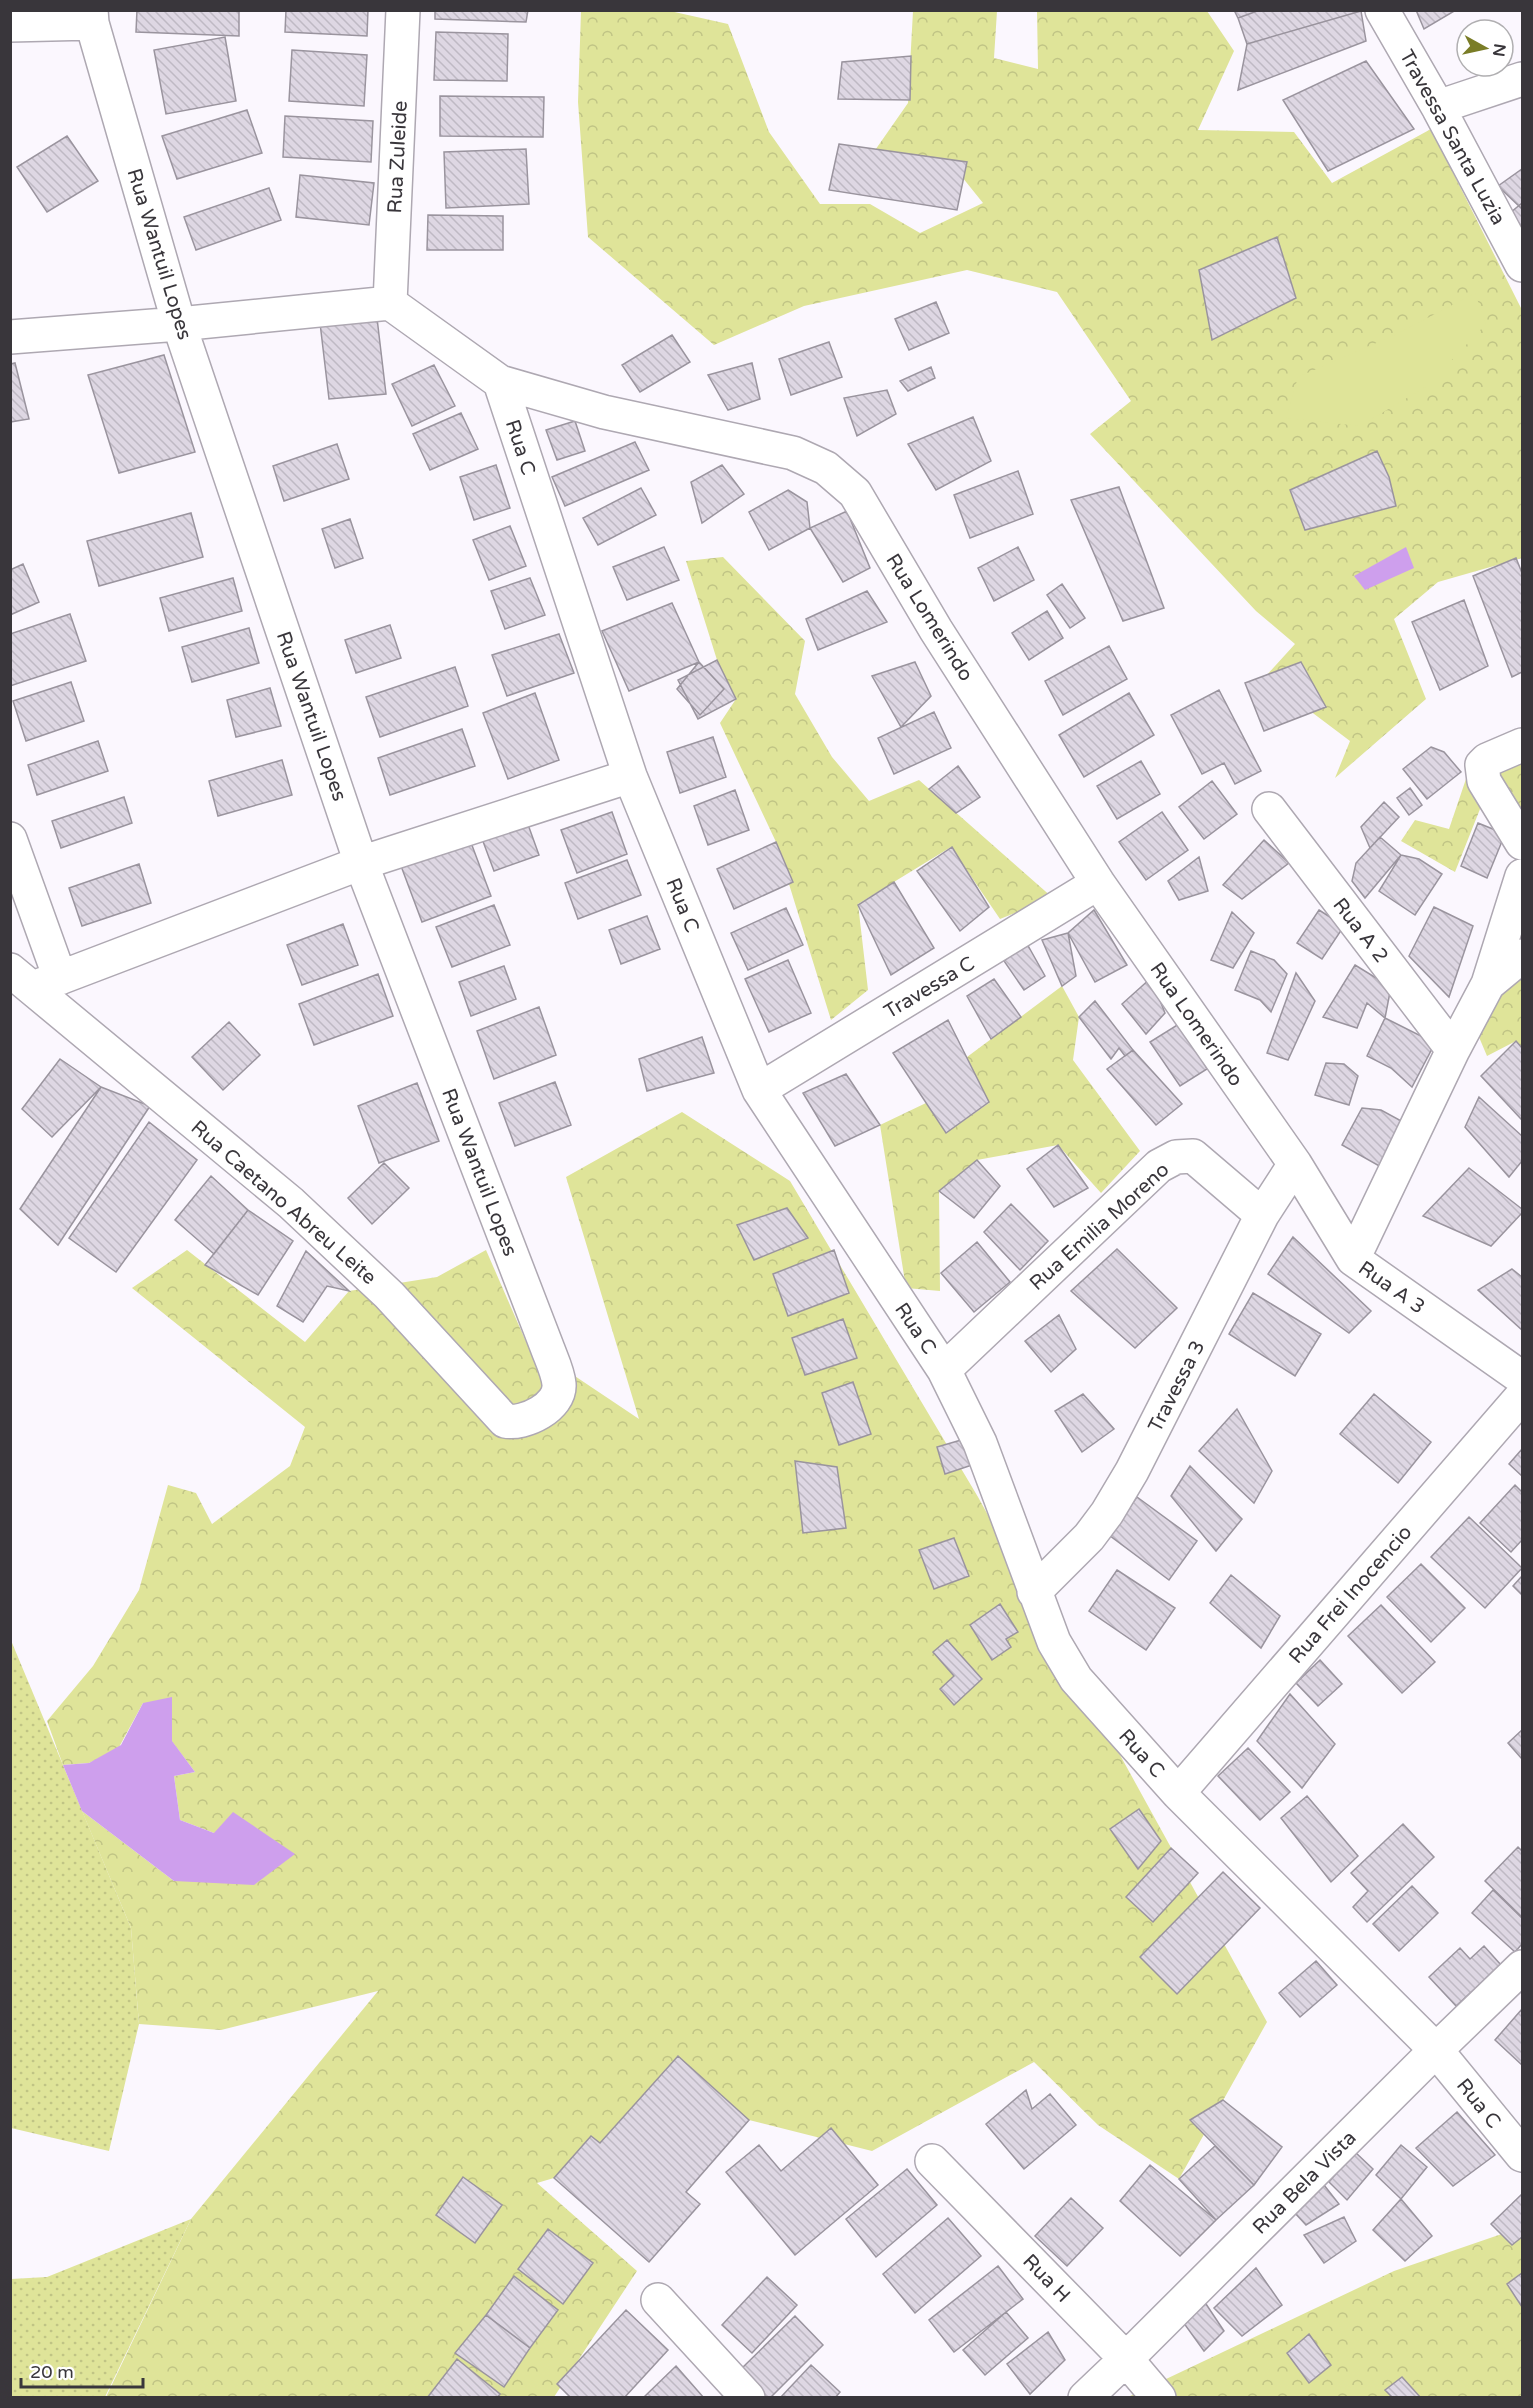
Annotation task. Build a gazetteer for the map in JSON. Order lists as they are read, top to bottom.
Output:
{
  "streets": {
    "street": [
      "Travessa Santa Luzia",
      "Rua Zuleide",
      "Rua Wantuil Lopes",
      "Rua C",
      "Rua Lomerindo",
      "Rua A 2",
      "Travessa C",
      "Rua Caetano Abreu Leite",
      "Rua Emilia Moreno",
      "Rua A 3",
      "Travessa 3",
      "Rua Frei Inocencio",
      "Rua Bela Vista",
      "Rua H"
    ]
  },
  "crossings": [
    ["Rua Zuleide", "Rua Lomerindo"],
    ["Rua Wantuil Lopes", "Rua Caetano Abreu Leite"],
    ["Rua C", "Rua Lomerindo"],
    ["Rua C", "Travessa C"],
    ["Rua C", "Rua Emilia Moreno"],
    ["Rua C", "Travessa 3"],
    ["Rua C", "Rua Frei Inocencio"],
    ["Rua C", "Rua Bela Vista"],
    ["Rua Lomerindo", "Travessa C"],
    ["Rua Lomerindo", "Rua A 3"],
    ["Rua Lomerindo", "Travessa 3"],
    ["Rua Emilia Moreno", "Travessa 3"],
    ["Rua A 3", "Travessa 3"],
    ["Rua Bela Vista", "Rua H"]
  ],
  "scale_bar": "20 m",
  "north": "right"
}
